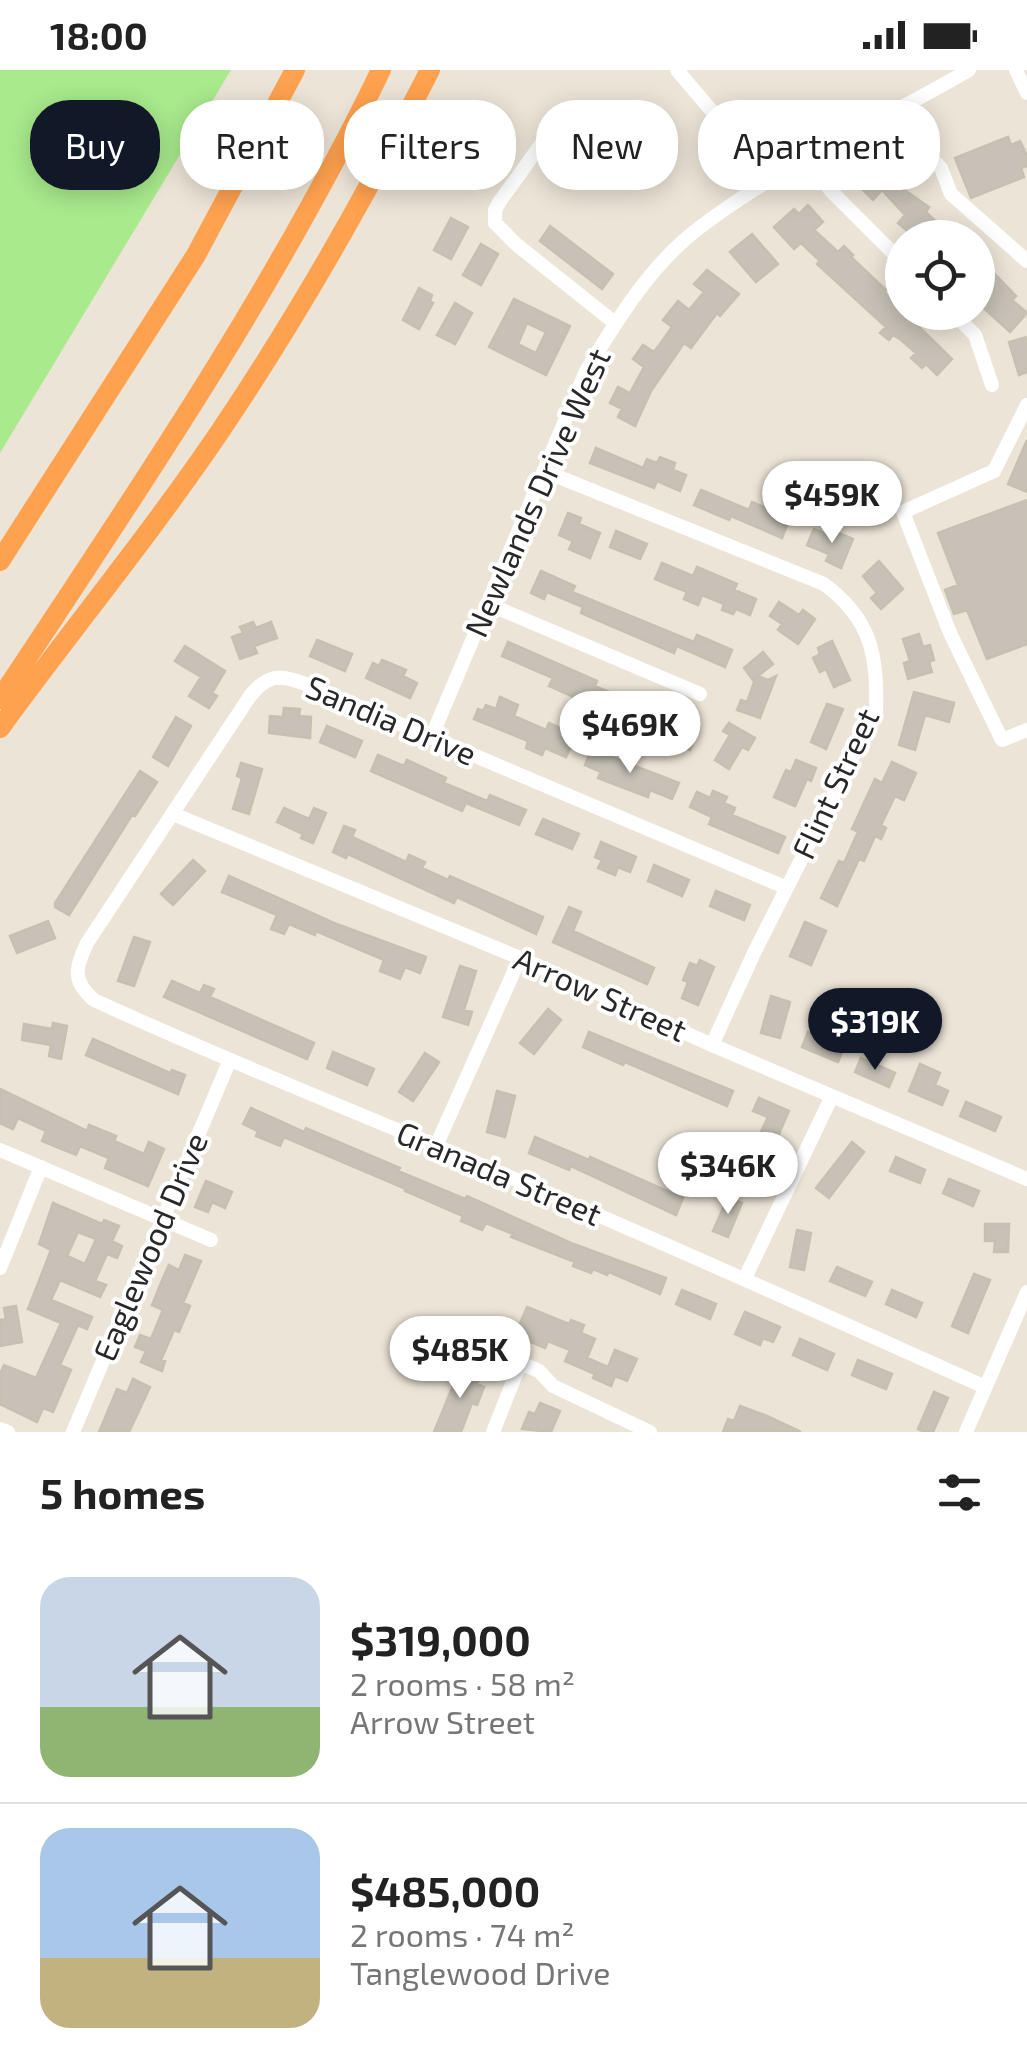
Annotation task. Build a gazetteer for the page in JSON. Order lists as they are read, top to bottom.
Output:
{
  "streets": {
    "street": [
      "Newlands Drive West",
      "Sandia Drive",
      "Flint Street",
      "Arrow Street",
      "Granada Street",
      "Eaglewood Drive"
    ]
  },
  "crossings": [
    ["Newlands Drive West", "Sandia Drive"],
    ["Newlands Drive West", "Flint Street"],
    ["Sandia Drive", "Flint Street"],
    ["Sandia Drive", "Arrow Street"],
    ["Sandia Drive", "Granada Street"],
    ["Flint Street", "Arrow Street"],
    ["Granada Street", "Eaglewood Drive"]
  ],
  "page": {
    "status": "18:00",
    "chip": [
      "Buy",
      "Rent",
      "Filters",
      "New",
      "Apartment"
    ],
    "price": [
      "$459K",
      "$469K",
      "$319K",
      "$346K",
      "$485K"
    ],
    "heading": "5 homes",
    "list": [
      {
        "name": "$319,000",
        "note": "2 rooms · 58 m² · Arrow Street"
      },
      {
        "name": "$485,000",
        "note": "2 rooms · 74 m² · Tanglewood Drive"
      }
    ]
  }
}
